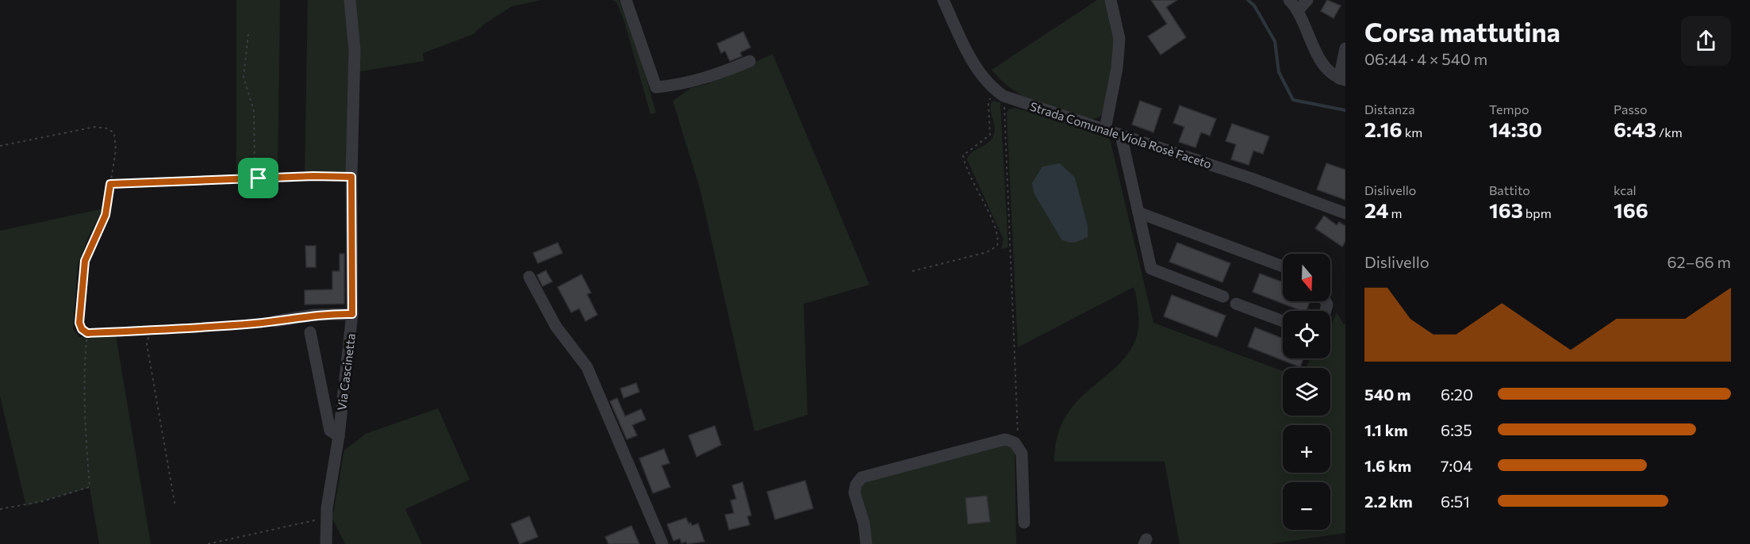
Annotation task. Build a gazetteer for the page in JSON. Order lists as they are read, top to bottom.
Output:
{
  "streets": {
    "street": ["Strada Comunale Viola Rosè Faceto", "Via Cascinetta"]
  },
  "north": "bottom",
  "page": {
    "heading": ["Corsa mattutina", "06:44 · 4 × 540 m"],
    "stats": [
      ["Distanza", "2.16 km"],
      ["Tempo", "14:30"],
      ["Passo", "6:43 /km"],
      ["Dislivello", "24 m"],
      ["Battito", "163 bpm"],
      ["kcal", "166"]
    ],
    "chart": ["Dislivello", "62–66 m"],
    "map_buttons": ["+", "−"],
    "list": [
      {
        "name": "540 m",
        "note": "6:20"
      },
      {
        "name": "1.1 km",
        "note": "6:35"
      },
      {
        "name": "1.6 km",
        "note": "7:04"
      },
      {
        "name": "2.2 km",
        "note": "6:51"
      }
    ]
  }
}
